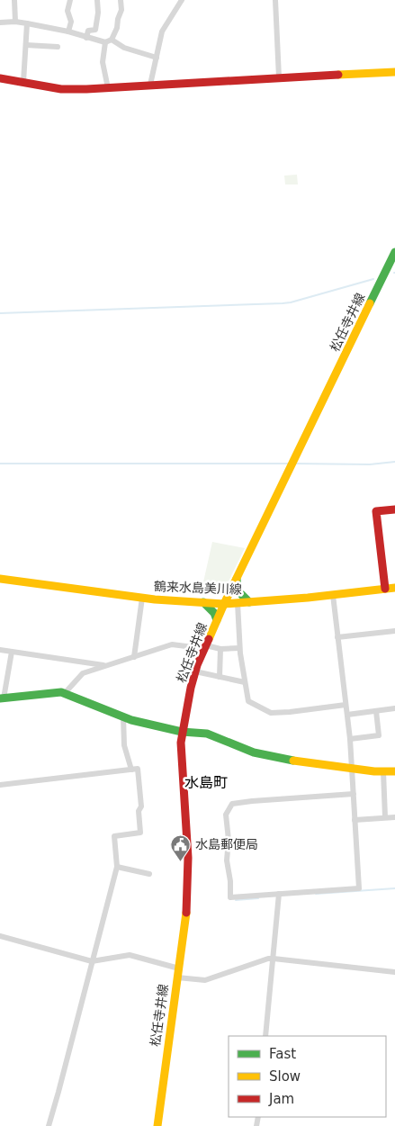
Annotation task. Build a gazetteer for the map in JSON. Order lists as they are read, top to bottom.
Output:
{
  "streets": {
    "main road": ["松任寺井線", "鶴来水島美川線"]
  },
  "crossings": [
    ["松任寺井線", "鶴来水島美川線"]
  ],
  "districts": ["水島町"],
  "places": {
    "public building": ["水島郵便局"]
  },
  "legend": ["Fast", "Slow", "Jam"]
}
